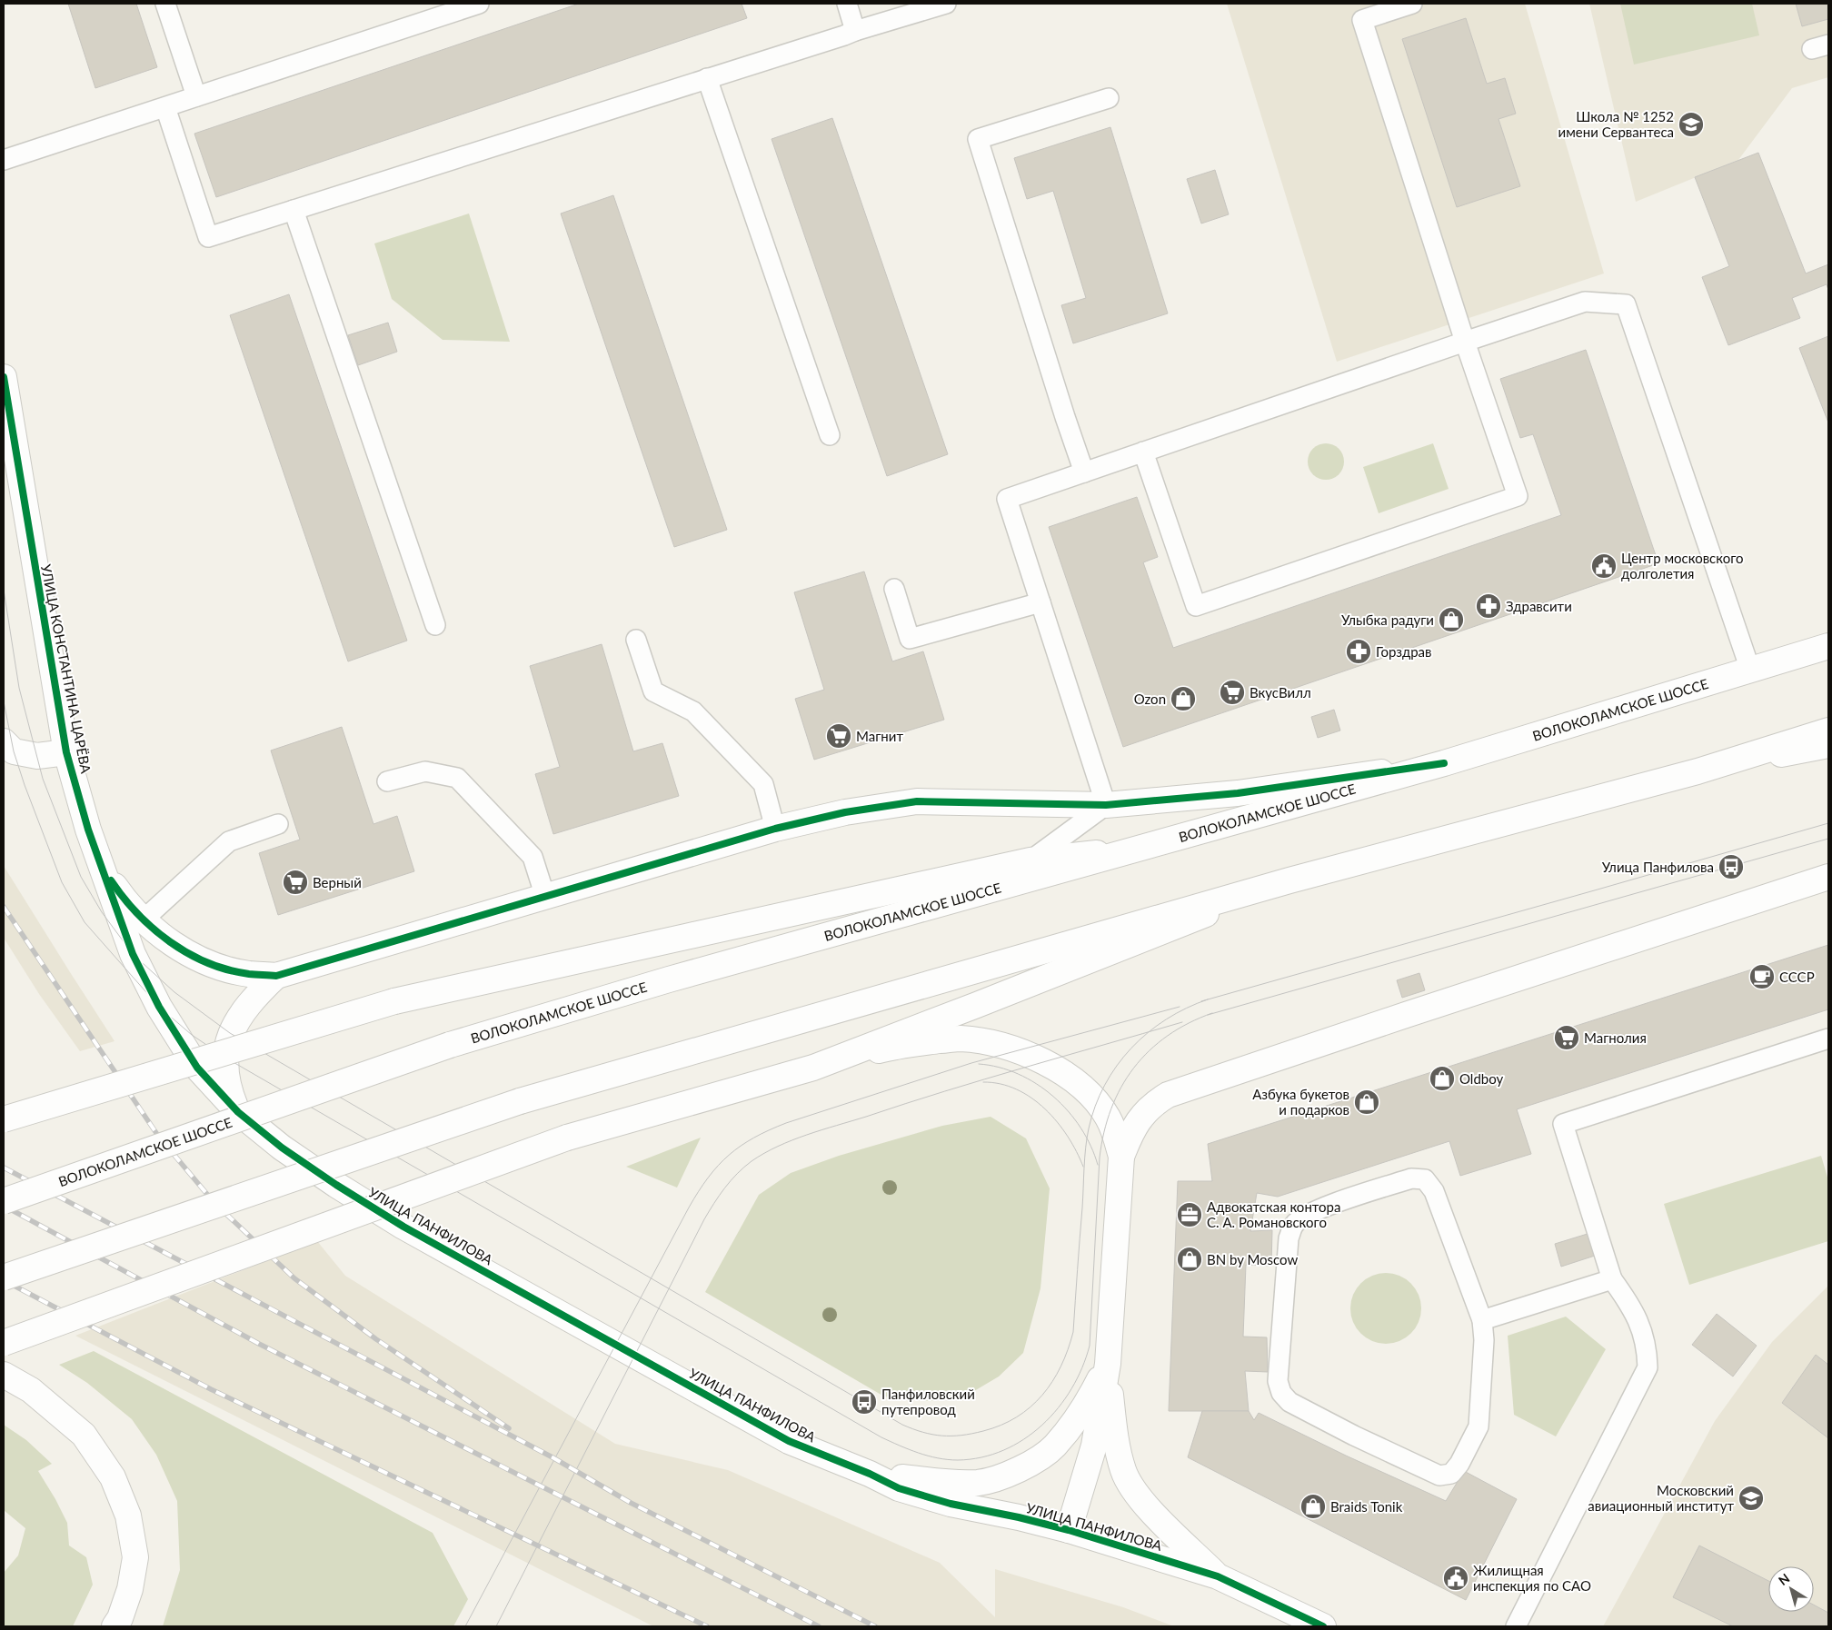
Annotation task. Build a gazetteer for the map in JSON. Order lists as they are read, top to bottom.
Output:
{
  "streets": {
    "main road": ["УЛИЦА КОНСТАНТИНА ЦАРЁВА", "ВОЛОКОЛАМСКОЕ ШОССЕ", "УЛИЦА ПАНФИЛОВА"]
  },
  "crossings": [
    ["УЛИЦА КОНСТАНТИНА ЦАРЁВА", "УЛИЦА ПАНФИЛОВА"]
  ],
  "places": {
    "school or university": ["Школа № 1252 имени Сервантеса", "Московский авиационный институт"],
    "public building": ["Центр московского долголетия", "Жилищная инспекция по САО"],
    "pharmacy": ["Здравсити", "Горздрав"],
    "shop": [
      "Улыбка радуги",
      "Ozon",
      "Oldboy",
      "Азбука букетов и подарков",
      "BN by Moscow",
      "Braids Tonik"
    ],
    "supermarket": [
      "ВкусВилл",
      "Магнит",
      "Верный",
      "Магнолия"
    ],
    "bus stop": ["Улица Панфилова", "Панфиловский путепровод"],
    "cafe": ["СССР"],
    "office": ["Адвокатская контора С. А. Романовского"]
  },
  "north": "top left"
}
